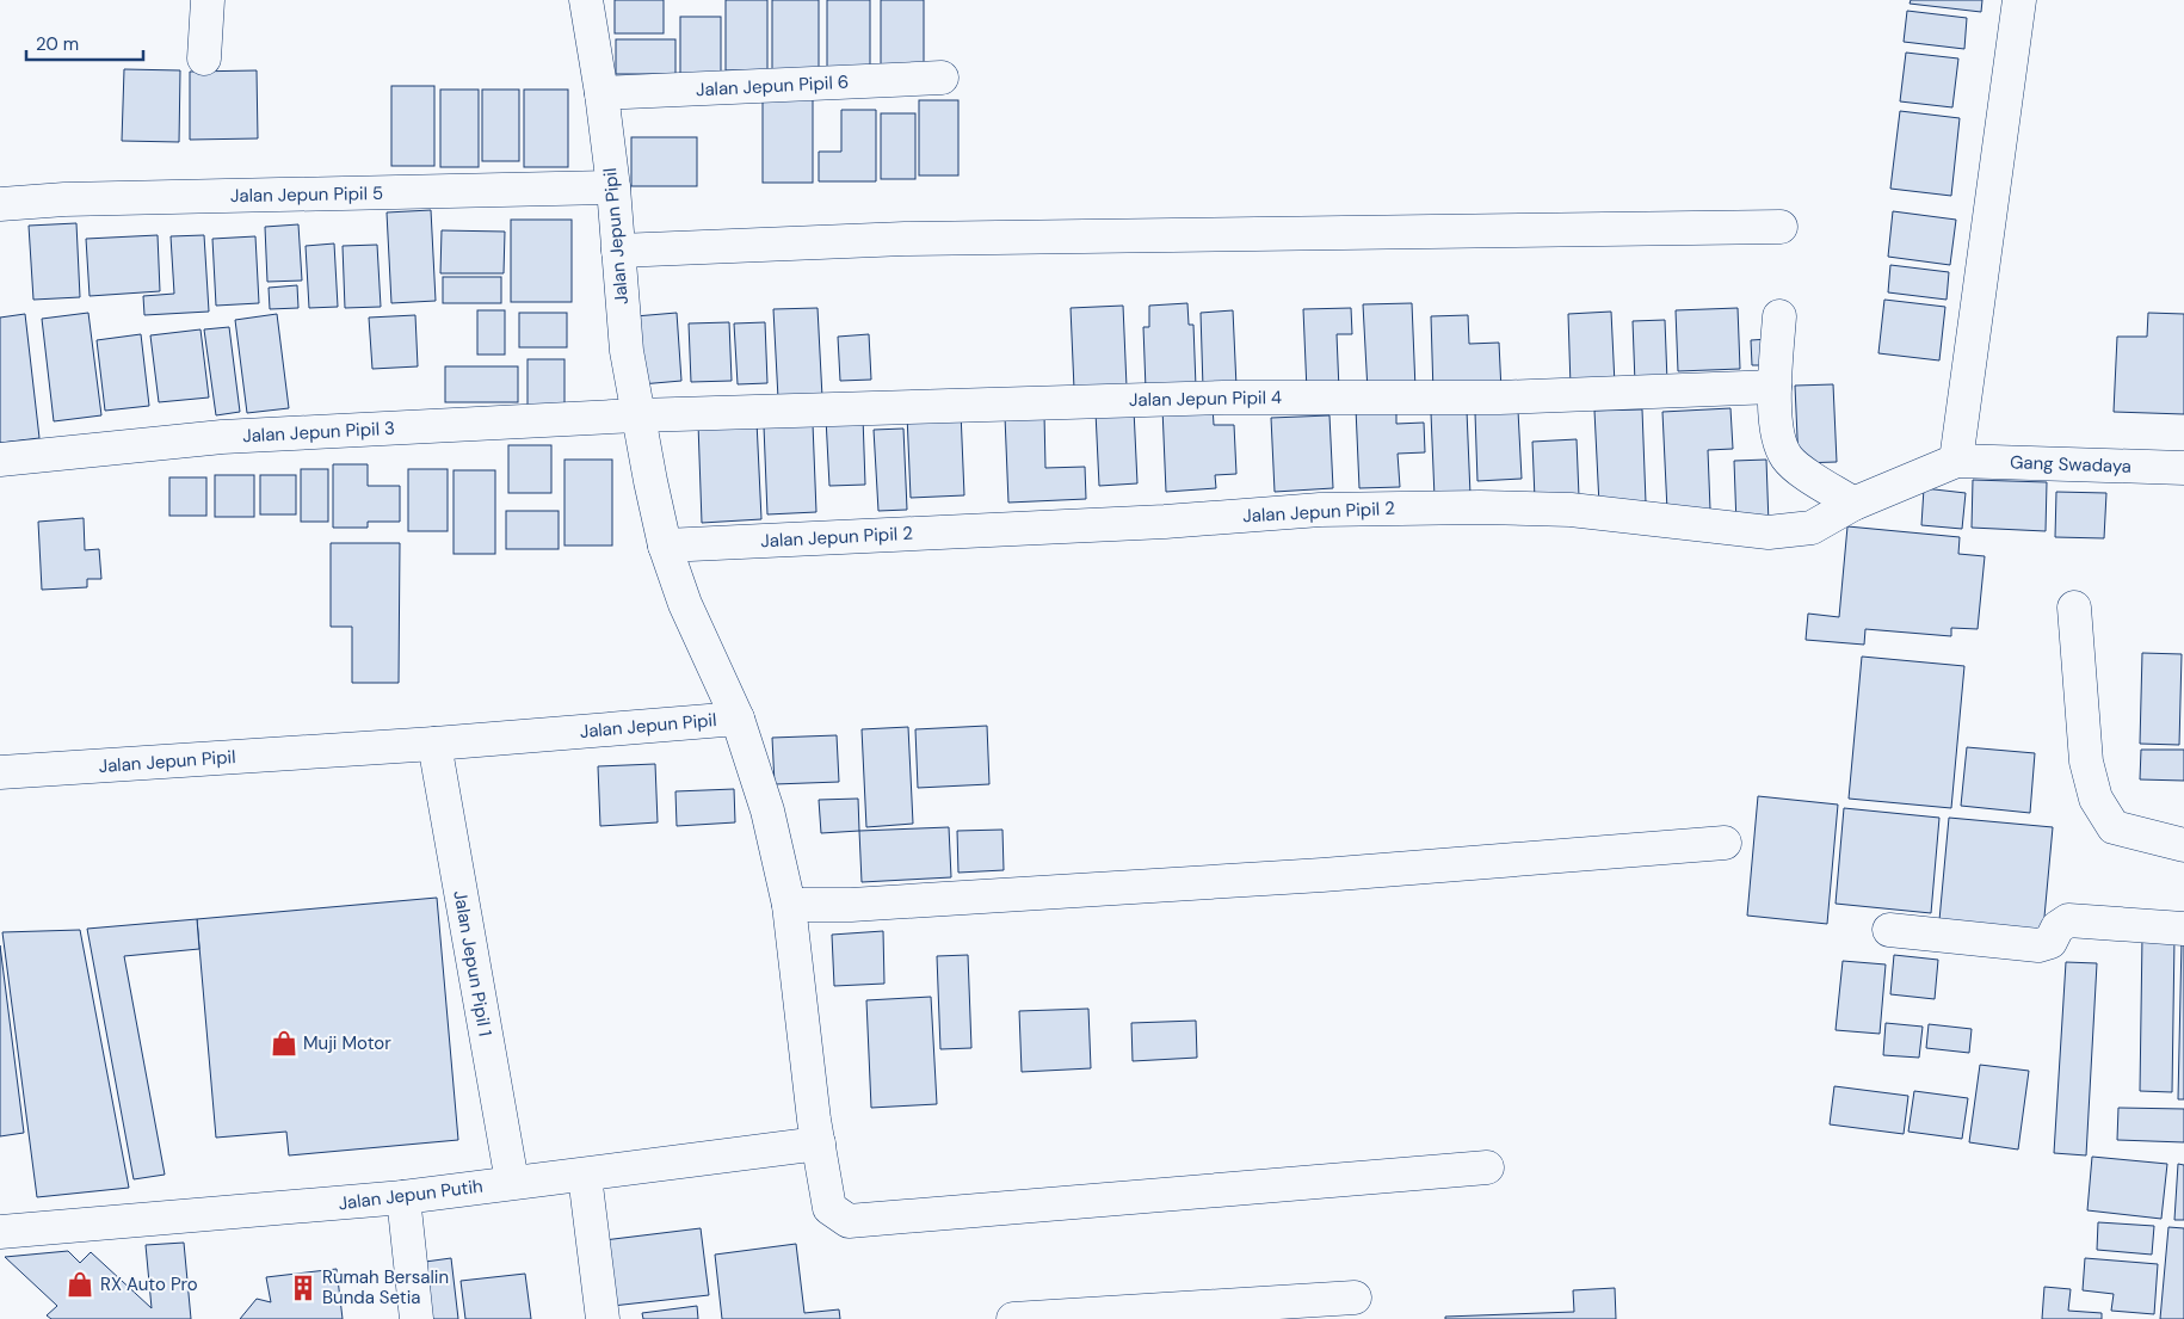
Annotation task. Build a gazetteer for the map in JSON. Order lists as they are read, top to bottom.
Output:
{
  "streets": {
    "street": [
      "Jalan Jepun Pipil 6",
      "Jalan Jepun Pipil 5",
      "Jalan Jepun Pipil",
      "Jalan Jepun Pipil 4",
      "Jalan Jepun Pipil 3",
      "Gang Swadaya",
      "Jalan Jepun Pipil 2",
      "Jalan Jepun Pipil 1",
      "Jalan Jepun Putih"
    ]
  },
  "crossings": [
    ["Jalan Jepun Pipil 6", "Jalan Jepun Pipil"],
    ["Jalan Jepun Pipil 5", "Jalan Jepun Pipil"],
    ["Jalan Jepun Pipil", "Jalan Jepun Pipil 4"],
    ["Jalan Jepun Pipil", "Jalan Jepun Pipil 3"],
    ["Jalan Jepun Pipil", "Jalan Jepun Pipil 2"],
    ["Jalan Jepun Pipil", "Jalan Jepun Pipil 1"],
    ["Jalan Jepun Pipil 4", "Jalan Jepun Pipil 3"],
    ["Gang Swadaya", "Jalan Jepun Pipil 2"],
    ["Jalan Jepun Pipil 1", "Jalan Jepun Putih"]
  ],
  "places": {
    "shop": ["Muji Motor", "RX Auto Pro"],
    "building": ["Rumah Bersalin Bunda Setia"]
  },
  "scale_bar": "20 m"
}
